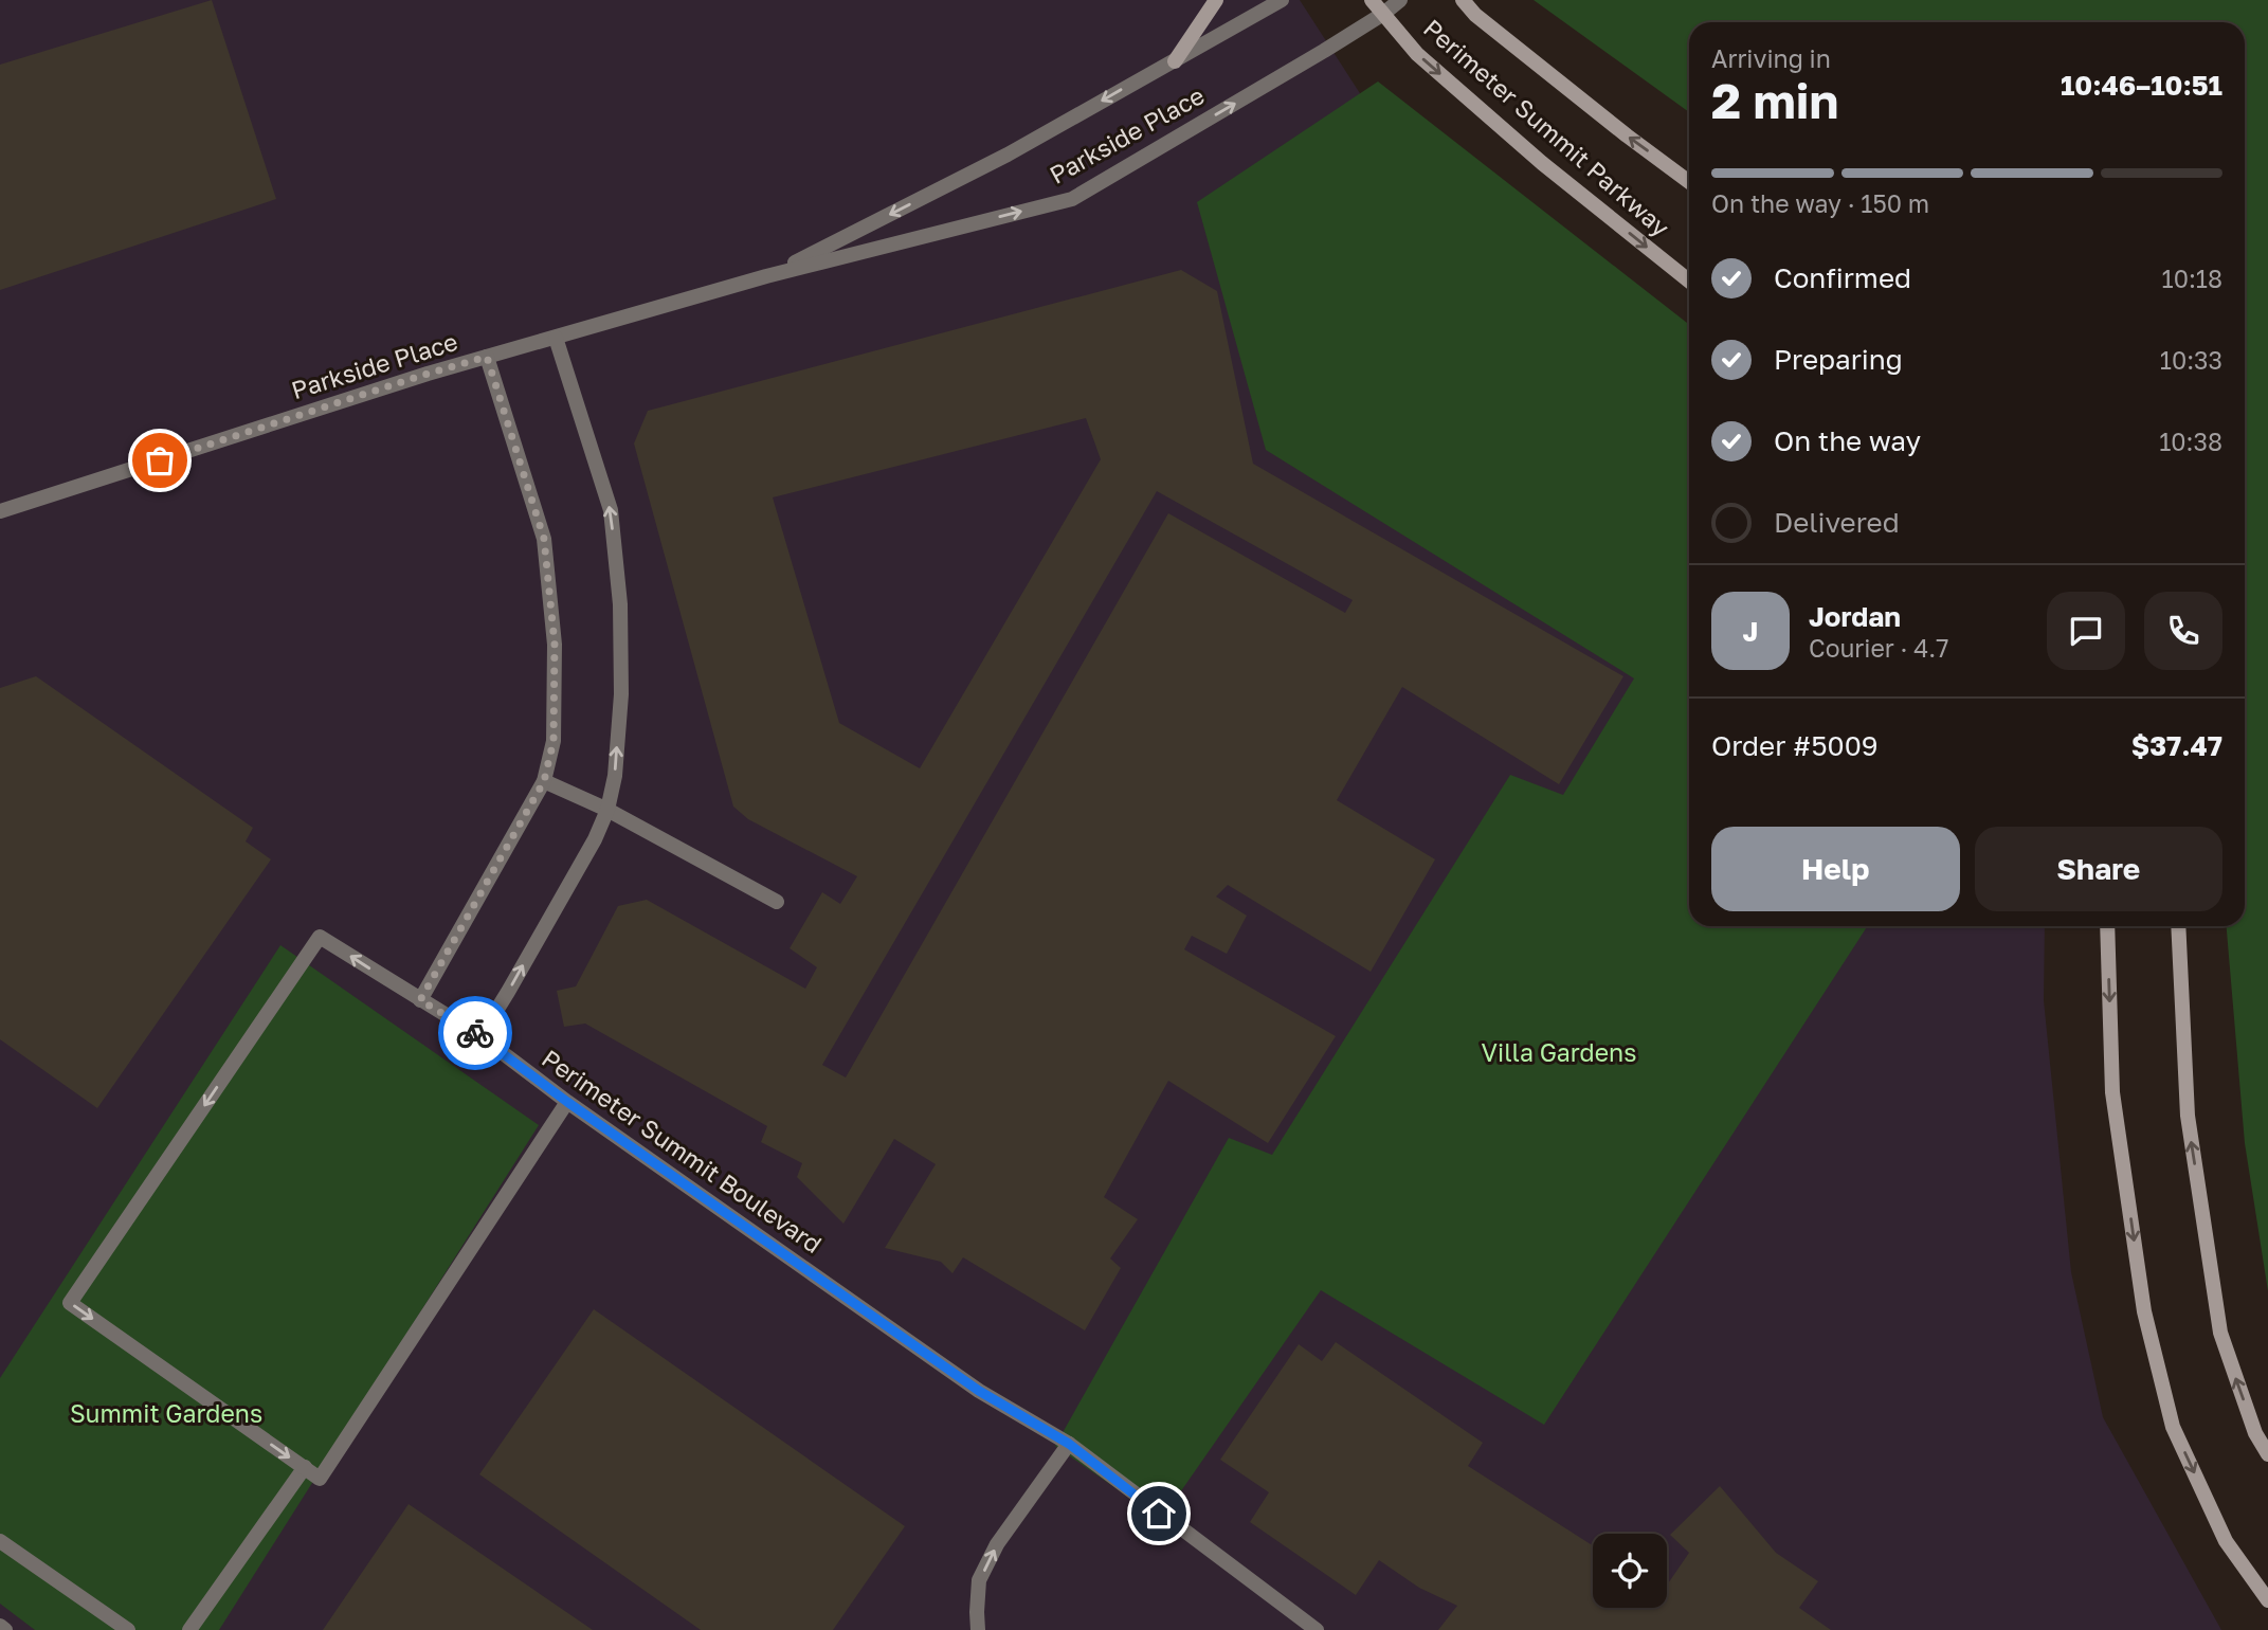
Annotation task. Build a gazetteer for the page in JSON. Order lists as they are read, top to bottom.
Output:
{
  "streets": {
    "main road": ["Perimeter Summit Parkway"],
    "street": ["Parkside Place", "Perimeter Summit Boulevard"]
  },
  "crossings": [
    ["Perimeter Summit Parkway", "Parkside Place"]
  ],
  "parks": ["Villa Gardens", "Summit Gardens"],
  "page": {
    "heading": ["2 min", "Arriving in", "10:46–10:51"],
    "panel": [
      "Jordan",
      "Courier · 4.7",
      "Order #5009",
      "$37.47"
    ],
    "bar": "On the way · 150 m",
    "list": [
      ["Confirmed", "10:18"],
      ["Preparing", "10:33"],
      ["On the way", "10:38"],
      "Delivered"
    ],
    "round": "J",
    "buttons": ["Help", "Share"]
  }
}
